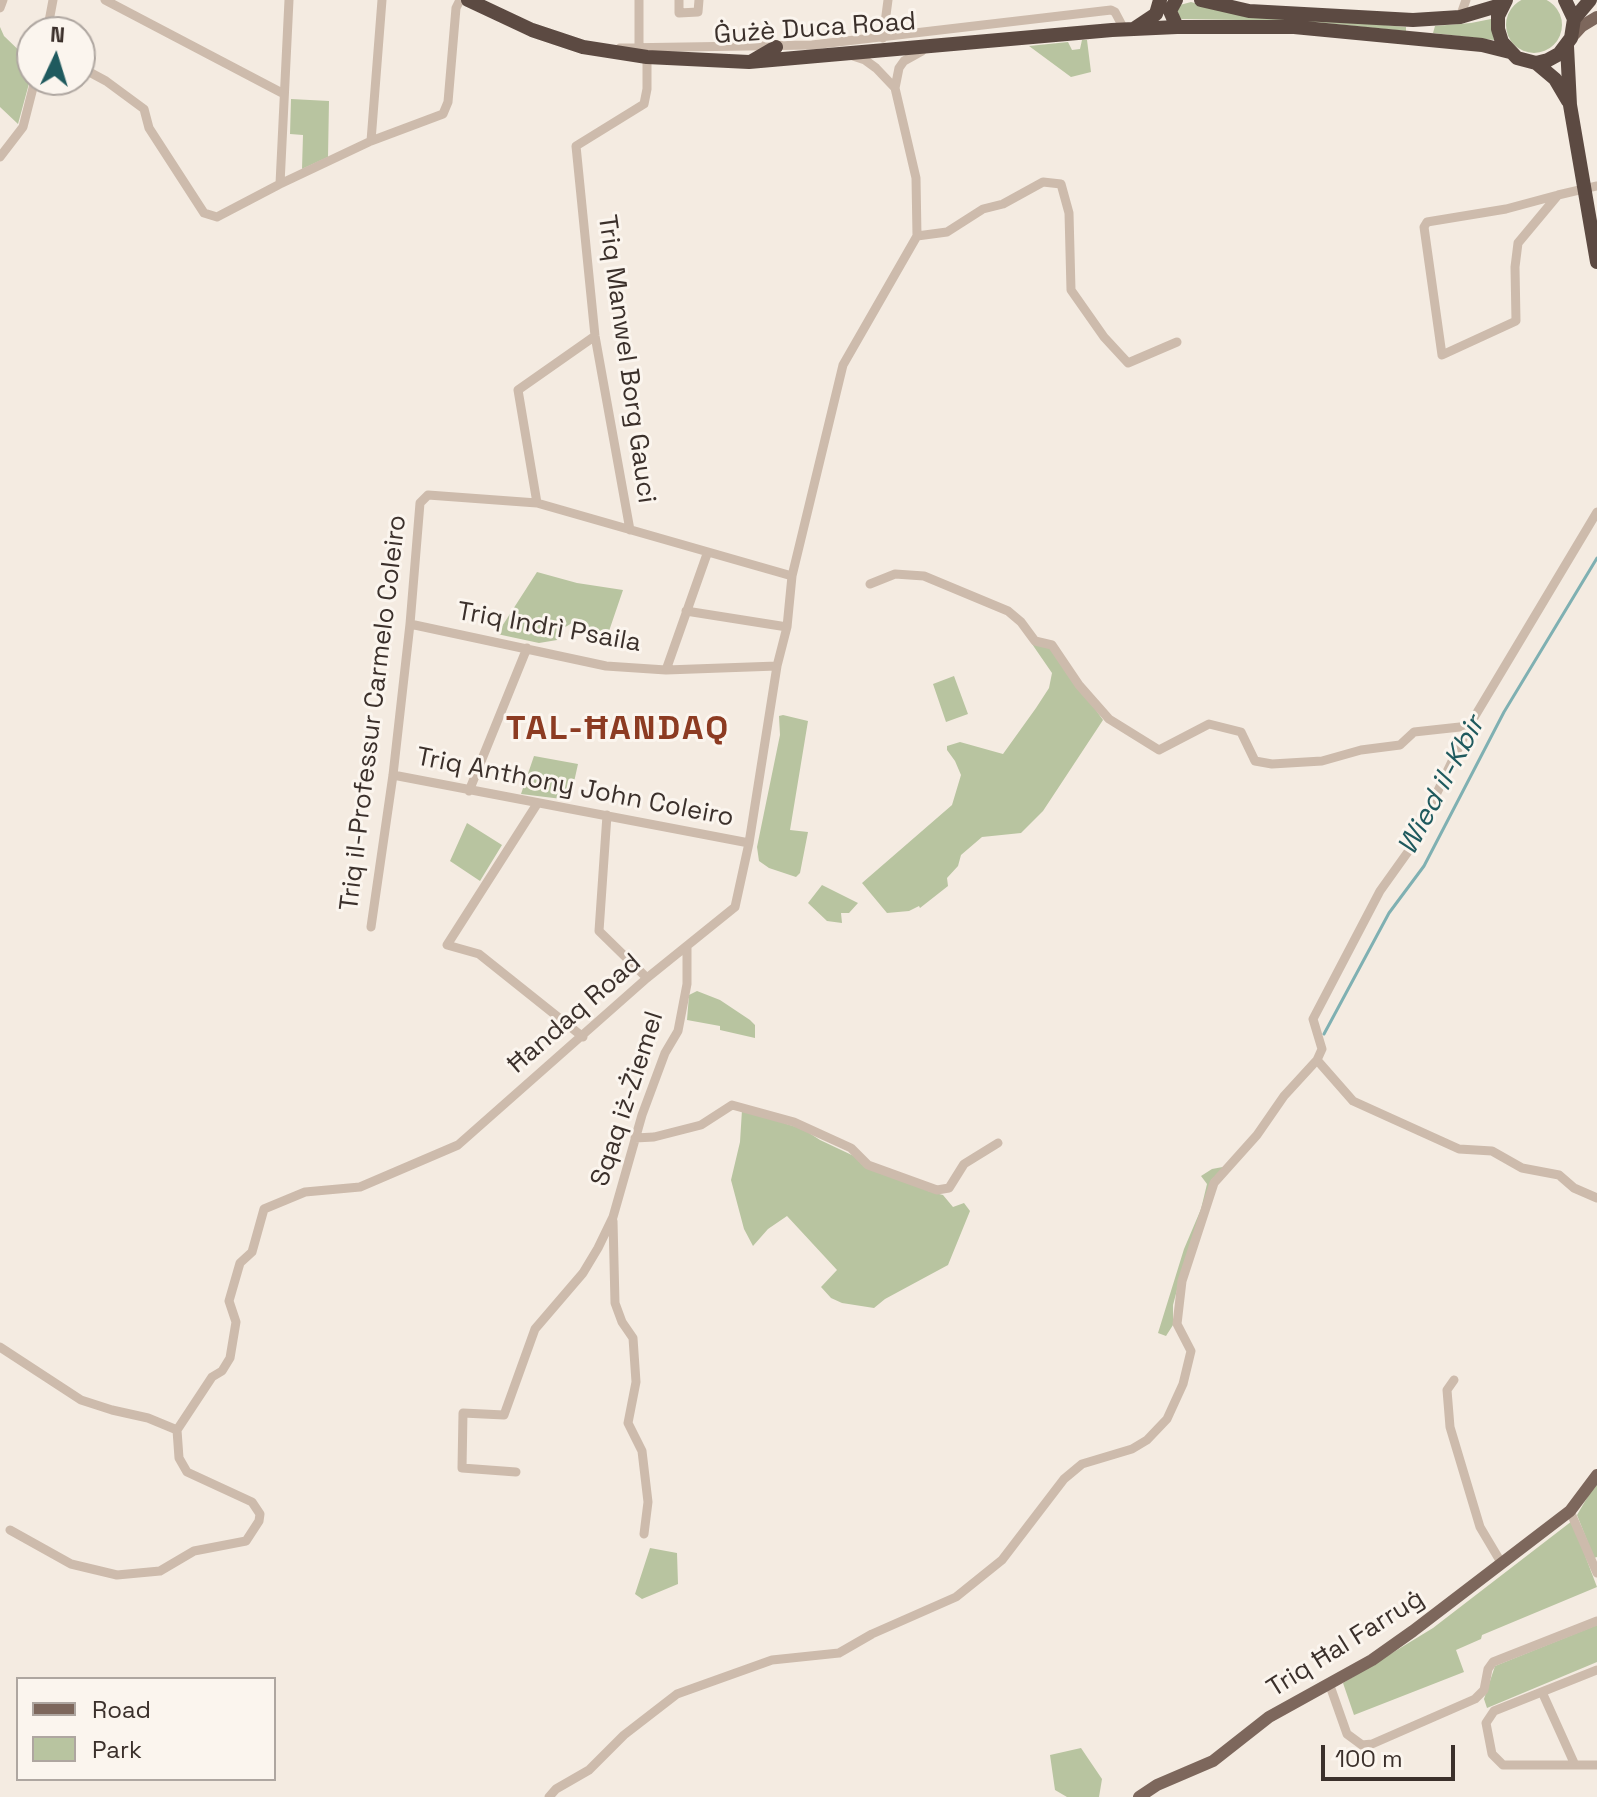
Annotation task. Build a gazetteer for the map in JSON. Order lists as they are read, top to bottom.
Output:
{
  "streets": {
    "highway": ["Ġużè Duca Road"],
    "main road": ["Triq Ħal Farruġ"],
    "street": [
      "Triq Manwel Borg Gauci",
      "Triq Indrì Psaila",
      "Triq il-Professur Carmelo Coleiro",
      "Triq Anthony John Coleiro",
      "Ħandaq Road",
      "Sqaq iż-Żiemel"
    ]
  },
  "crossings": [
    ["Ġużè Duca Road", "Triq Manwel Borg Gauci"],
    ["Triq Indrì Psaila", "Triq il-Professur Carmelo Coleiro"],
    ["Triq Indrì Psaila", "Ħandaq Road"],
    ["Triq il-Professur Carmelo Coleiro", "Triq Anthony John Coleiro"],
    ["Triq Anthony John Coleiro", "Ħandaq Road"],
    ["Ħandaq Road", "Sqaq iż-Żiemel"]
  ],
  "districts": ["TAL-ĦANDAQ"],
  "water": ["Wied il-Kbir"],
  "legend": ["Road", "Park"],
  "scale_bar": "100 m",
  "north": "top"
}
